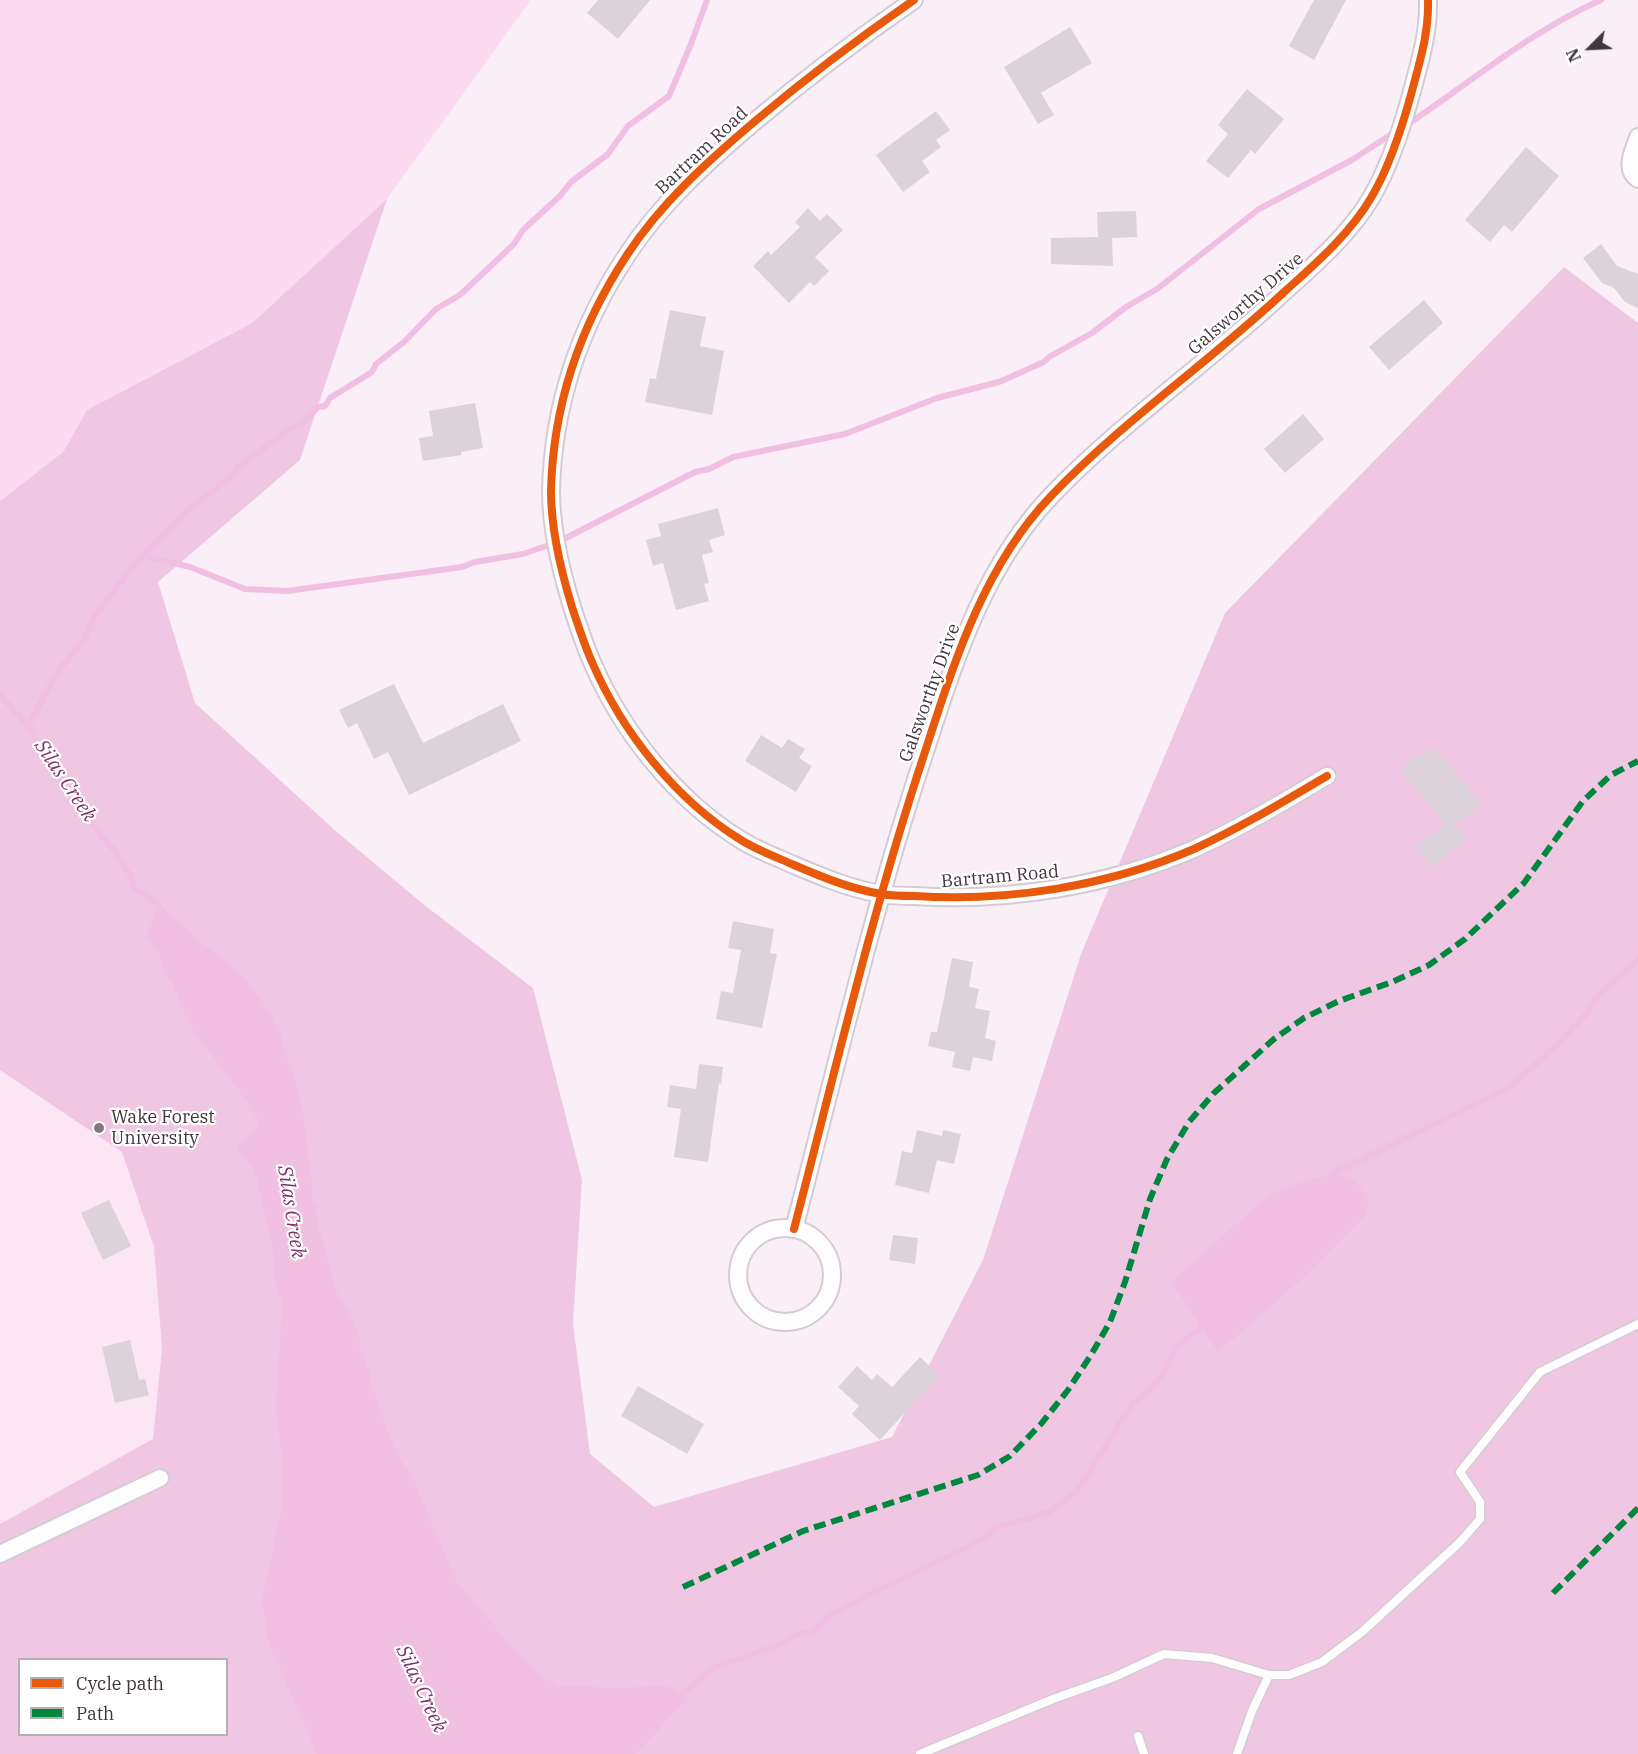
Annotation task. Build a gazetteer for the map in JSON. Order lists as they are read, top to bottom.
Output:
{
  "streets": {
    "street": ["Bartram Road", "Galsworthy Drive"]
  },
  "crossings": [
    ["Bartram Road", "Galsworthy Drive"]
  ],
  "water": ["Silas Creek"],
  "places": ["Wake Forest University"],
  "legend": ["Cycle path", "Path"],
  "north": "bottom left"
}
